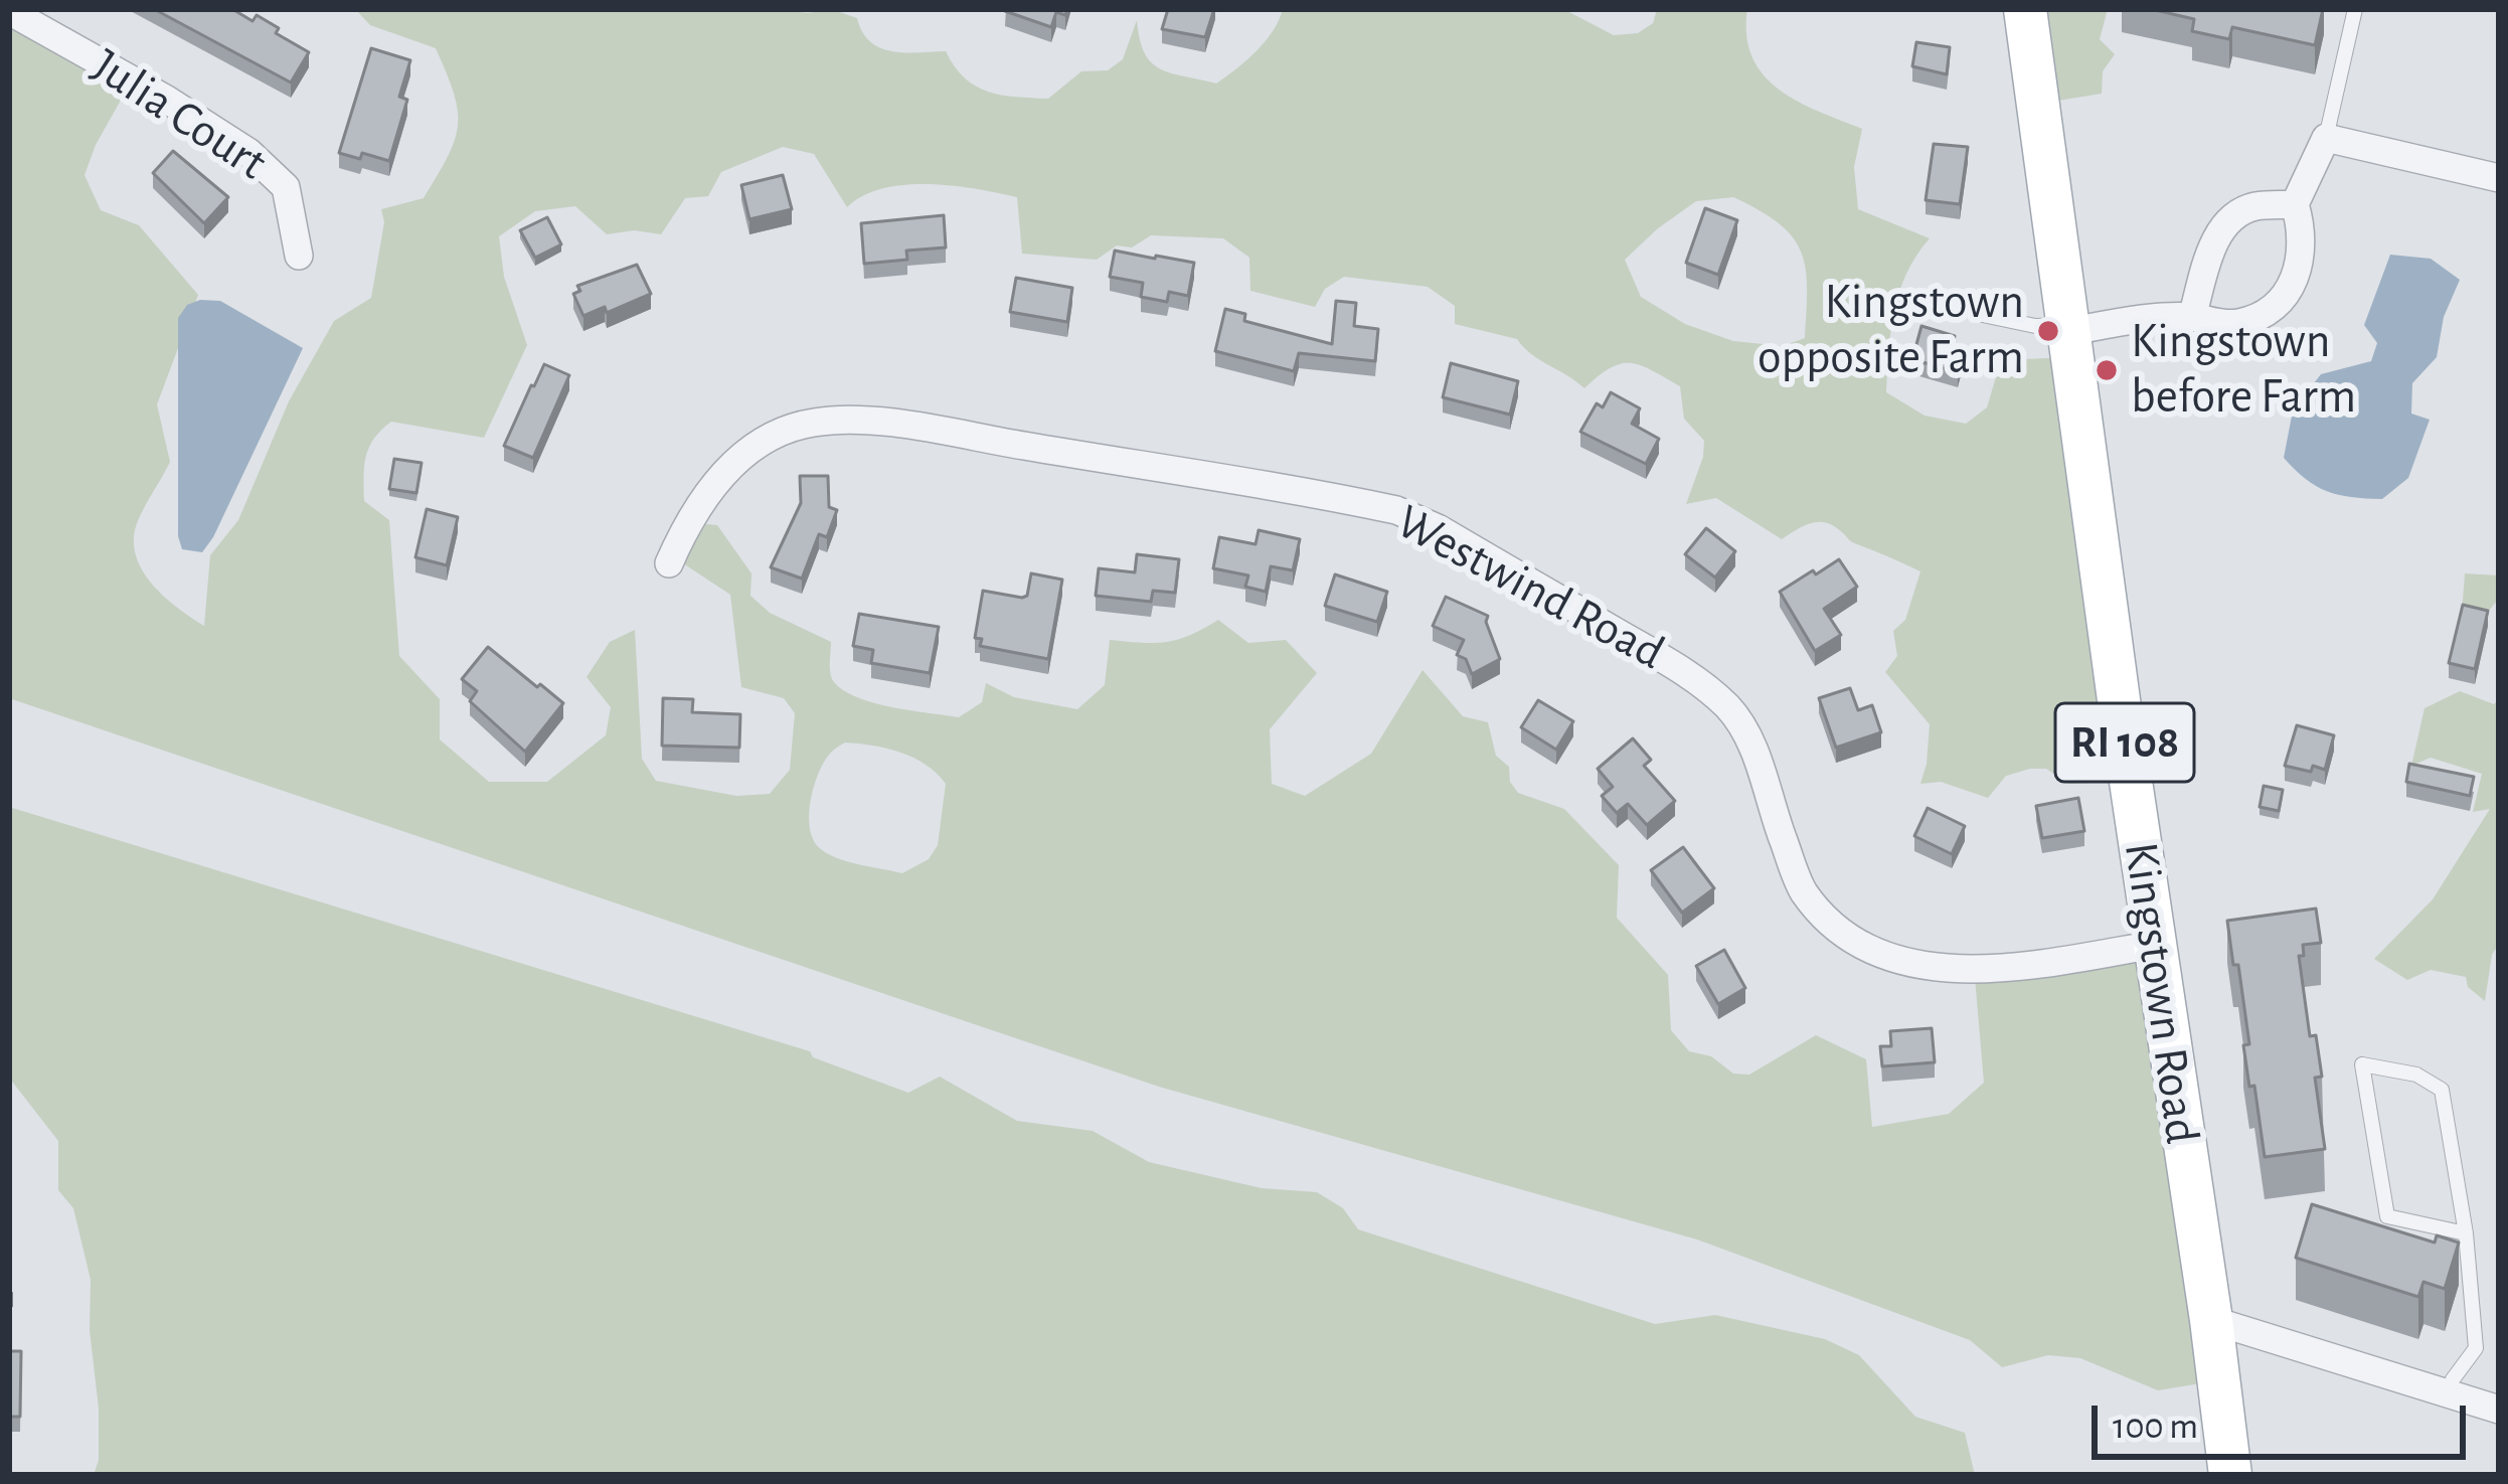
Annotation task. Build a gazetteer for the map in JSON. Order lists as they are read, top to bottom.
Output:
{
  "streets": {
    "main road": ["RI 108", "Kingstown Road"],
    "street": ["Julia Court", "Westwind Road"]
  },
  "crossings": [
    ["Westwind Road", "Kingstown Road"]
  ],
  "places": ["Kingstown opposite Farm", "Kingstown before Farm"],
  "scale_bar": "100 m"
}
